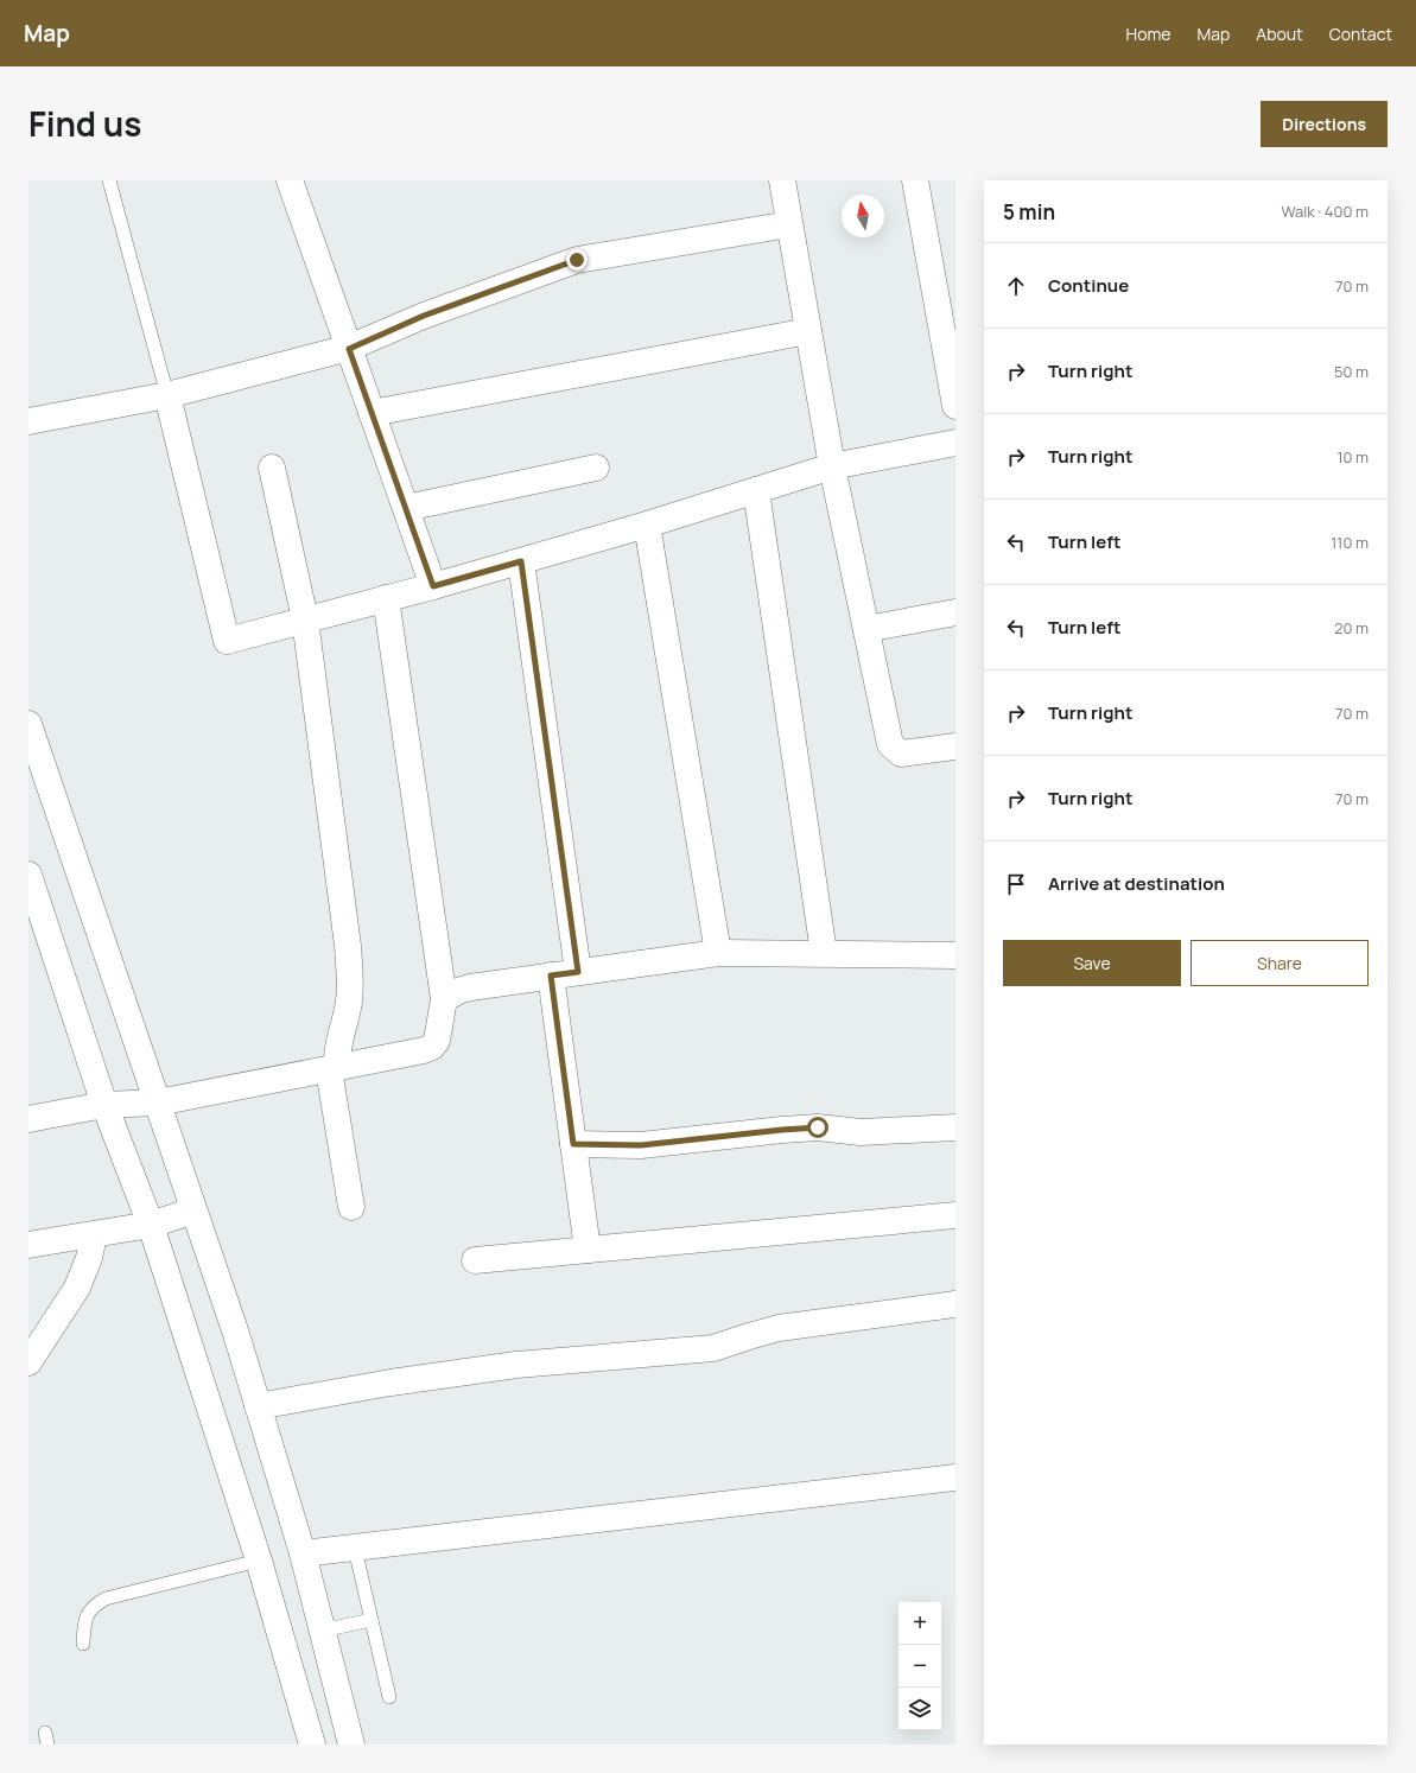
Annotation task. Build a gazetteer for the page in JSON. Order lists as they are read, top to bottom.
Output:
{
  "north": "top",
  "page": {
    "header": "Map",
    "nav": [
      "Home",
      "Map",
      "About",
      "Contact"
    ],
    "title": "Find us",
    "buttons": [
      "Directions",
      ["Save", "Share"]
    ],
    "heading": ["5 min", "Walk · 400 m"],
    "list": [
      ["Continue", "70 m"],
      ["Turn right", "50 m"],
      ["Turn right", "10 m"],
      ["Turn left", "110 m"],
      ["Turn left", "20 m"],
      ["Turn right", "70 m"],
      ["Turn right", "70 m"],
      "Arrive at destination"
    ],
    "map_buttons": ["+", "−"]
  }
}
